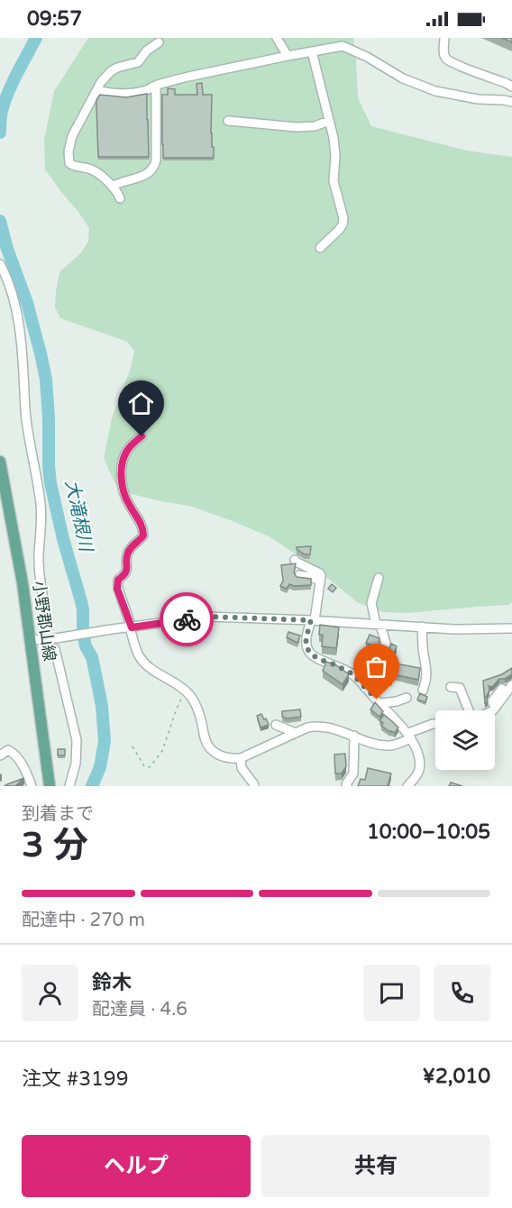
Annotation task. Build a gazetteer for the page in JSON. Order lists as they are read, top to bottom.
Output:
{
  "streets": {
    "main road": ["小野郡山線"]
  },
  "water": ["大滝根川"],
  "page": {
    "status": "09:57",
    "heading": ["3 分", "到着まで", "10:00–10:05"],
    "panel": [
      "鈴木",
      "配達員 · 4.6",
      "注文 #3199",
      "¥2,010"
    ],
    "bar": "配達中 · 270 m",
    "buttons": ["ヘルプ", "共有"]
  }
}
